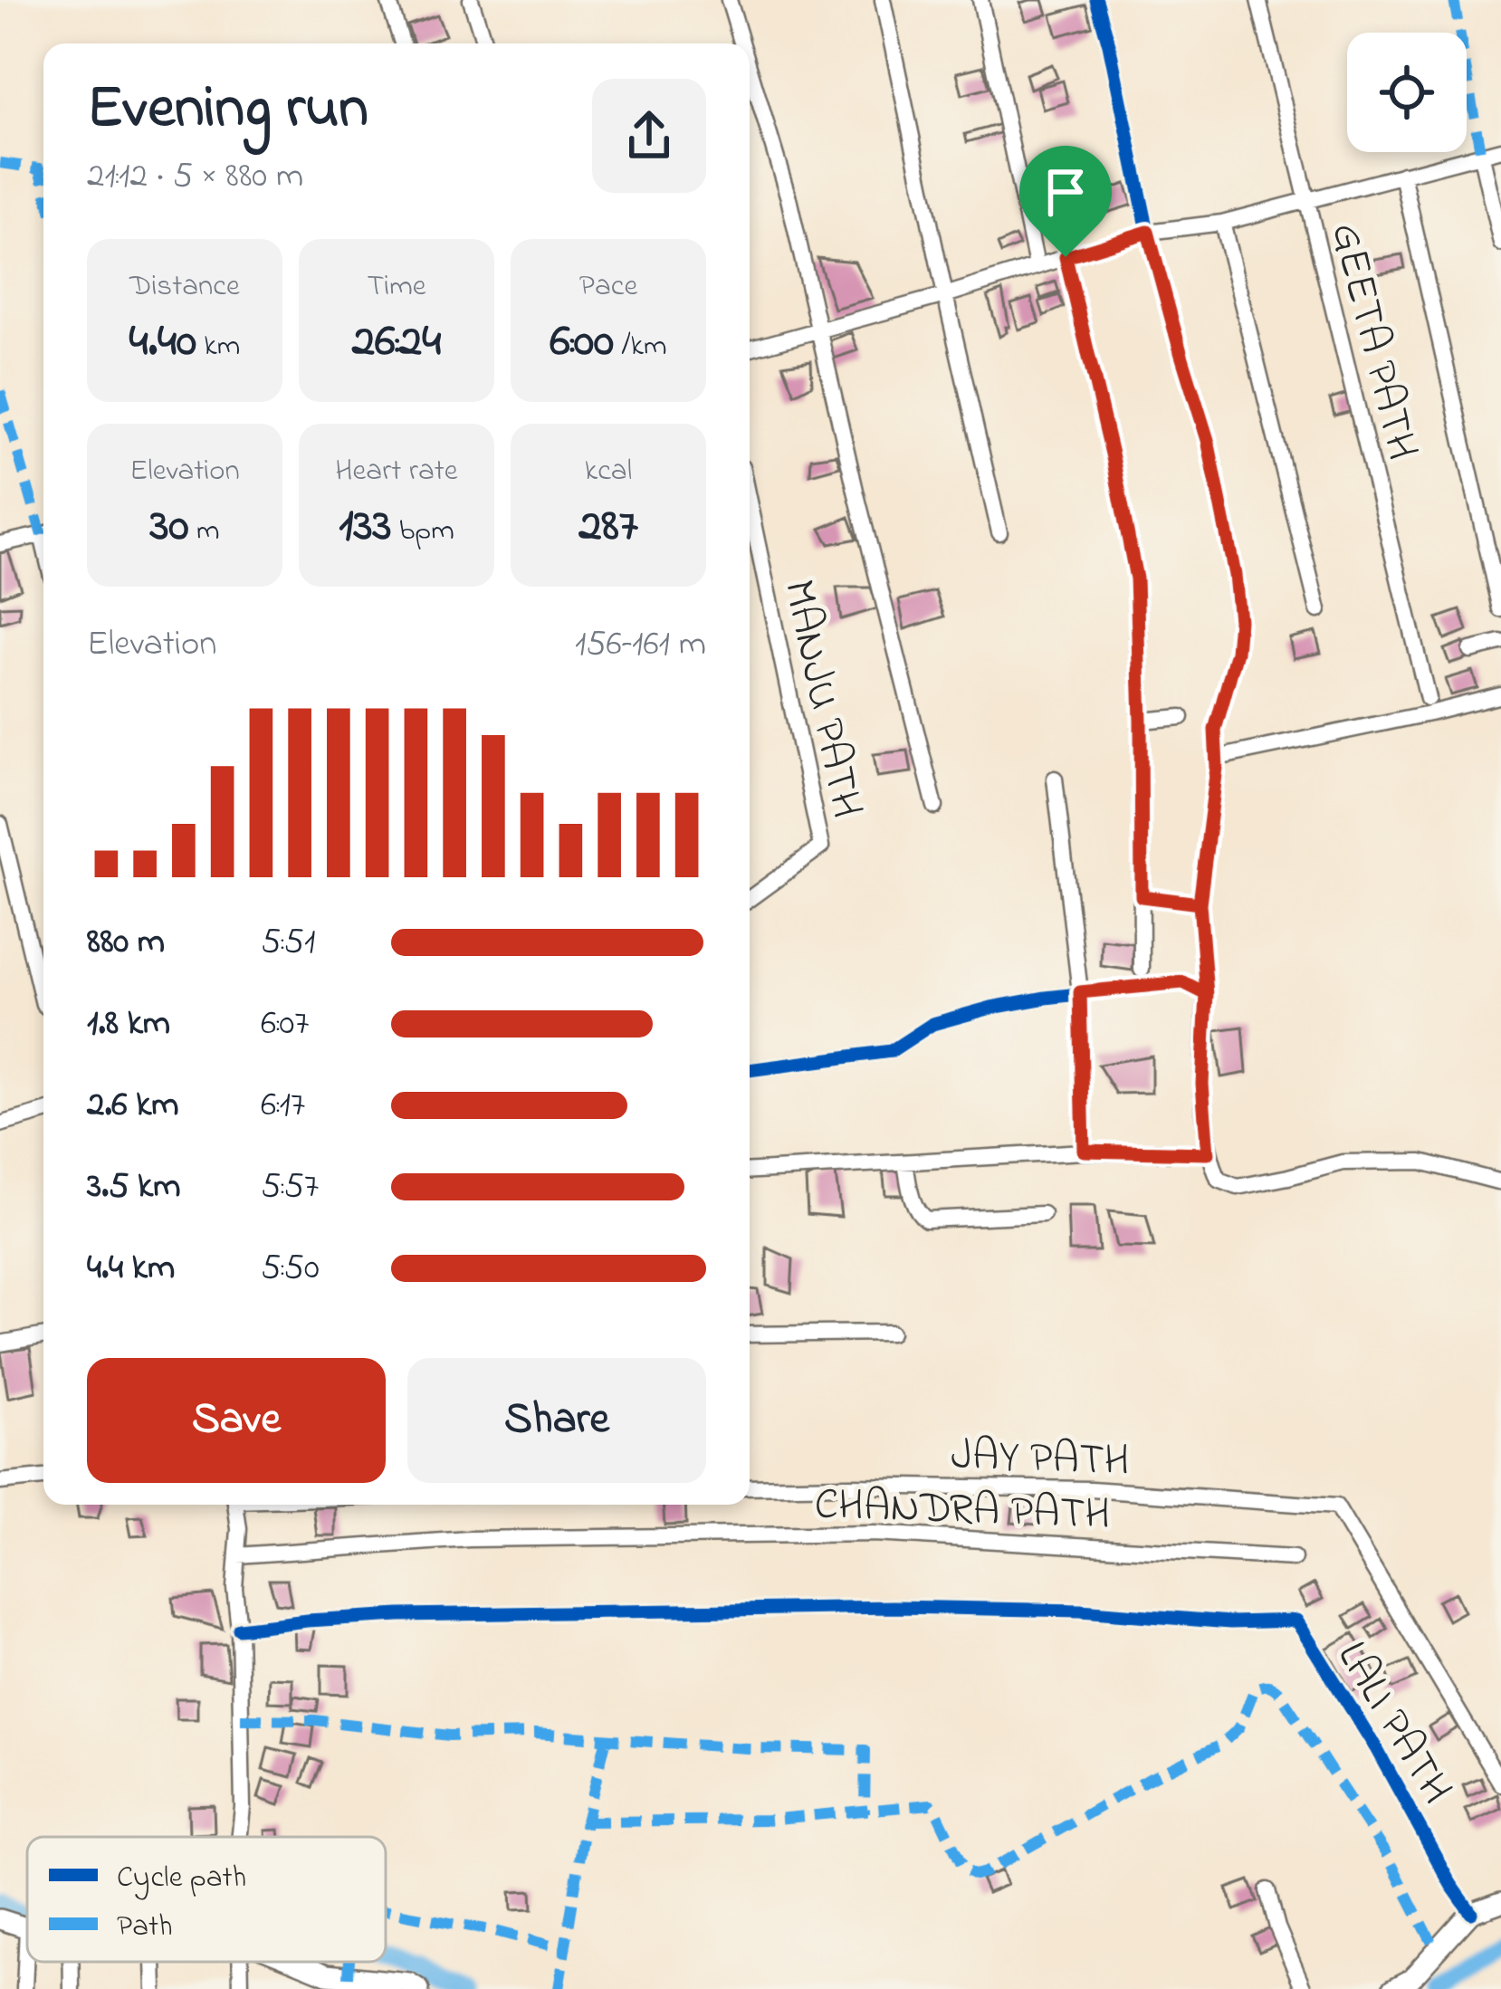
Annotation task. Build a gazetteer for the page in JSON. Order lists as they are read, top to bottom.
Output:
{
  "streets": {
    "street": [
      "GEETA PATH",
      "MANJU PATH",
      "JAY PATH",
      "CHANDRA PATH",
      "LALI PATH"
    ]
  },
  "legend": ["Cycle path", "Path"],
  "page": {
    "heading": ["Evening run", "21:12 · 5 × 880 m"],
    "stats": [
      ["Distance", "4.40 km"],
      ["Time", "26:24"],
      ["Pace", "6:00 /km"],
      ["Elevation", "30 m"],
      ["Heart rate", "133 bpm"],
      ["kcal", "287"]
    ],
    "chart": ["Elevation", "156–161 m"],
    "list": [
      {
        "name": "880 m",
        "note": "5:51"
      },
      {
        "name": "1.8 km",
        "note": "6:07"
      },
      {
        "name": "2.6 km",
        "note": "6:17"
      },
      {
        "name": "3.5 km",
        "note": "5:57"
      },
      {
        "name": "4.4 km",
        "note": "5:50"
      }
    ],
    "buttons": ["Save", "Share"]
  }
}
